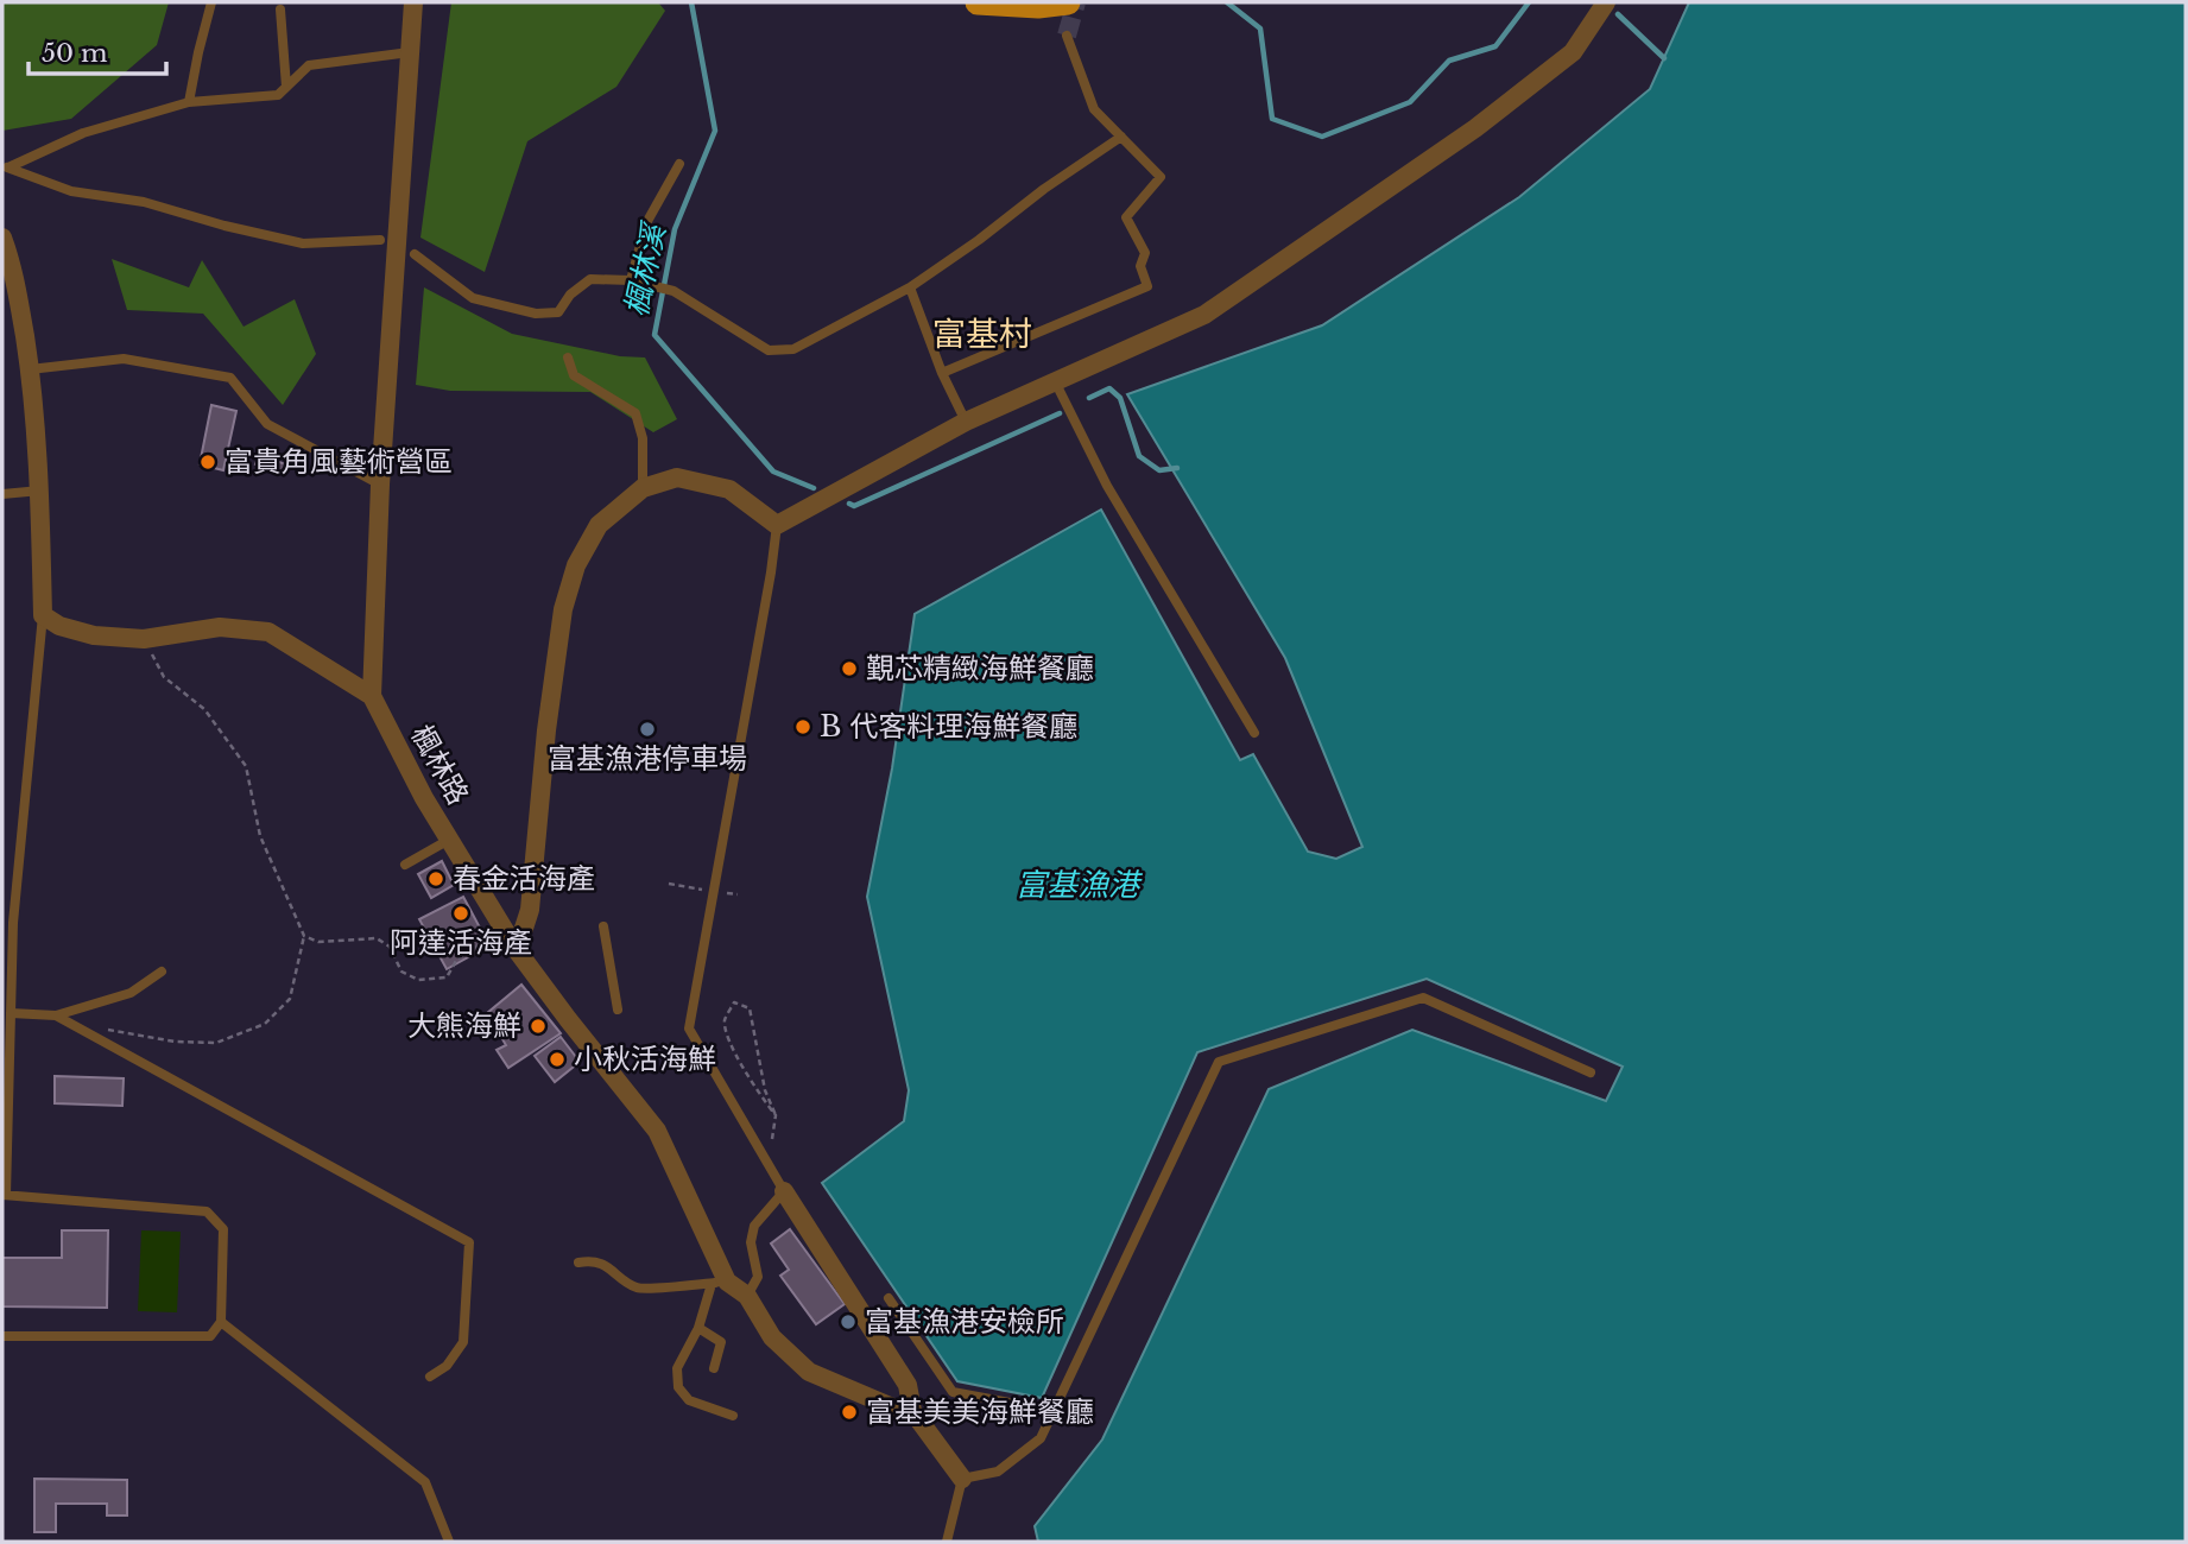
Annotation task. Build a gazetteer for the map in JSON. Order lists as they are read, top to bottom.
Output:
{
  "streets": {
    "street": ["楓林路"]
  },
  "districts": ["富基村"],
  "water": ["楓林溪", "富基漁港"],
  "places": [
    "富貴角風藝術營區",
    "覲芯精緻海鮮餐廳",
    "B 代客料理海鮮餐廳",
    "富基漁港停車場",
    "春金活海產",
    "阿達活海產",
    "大熊海鮮",
    "小秋活海鮮",
    "富基漁港安檢所",
    "富基美美海鮮餐廳"
  ],
  "scale_bar": "50 m"
}
